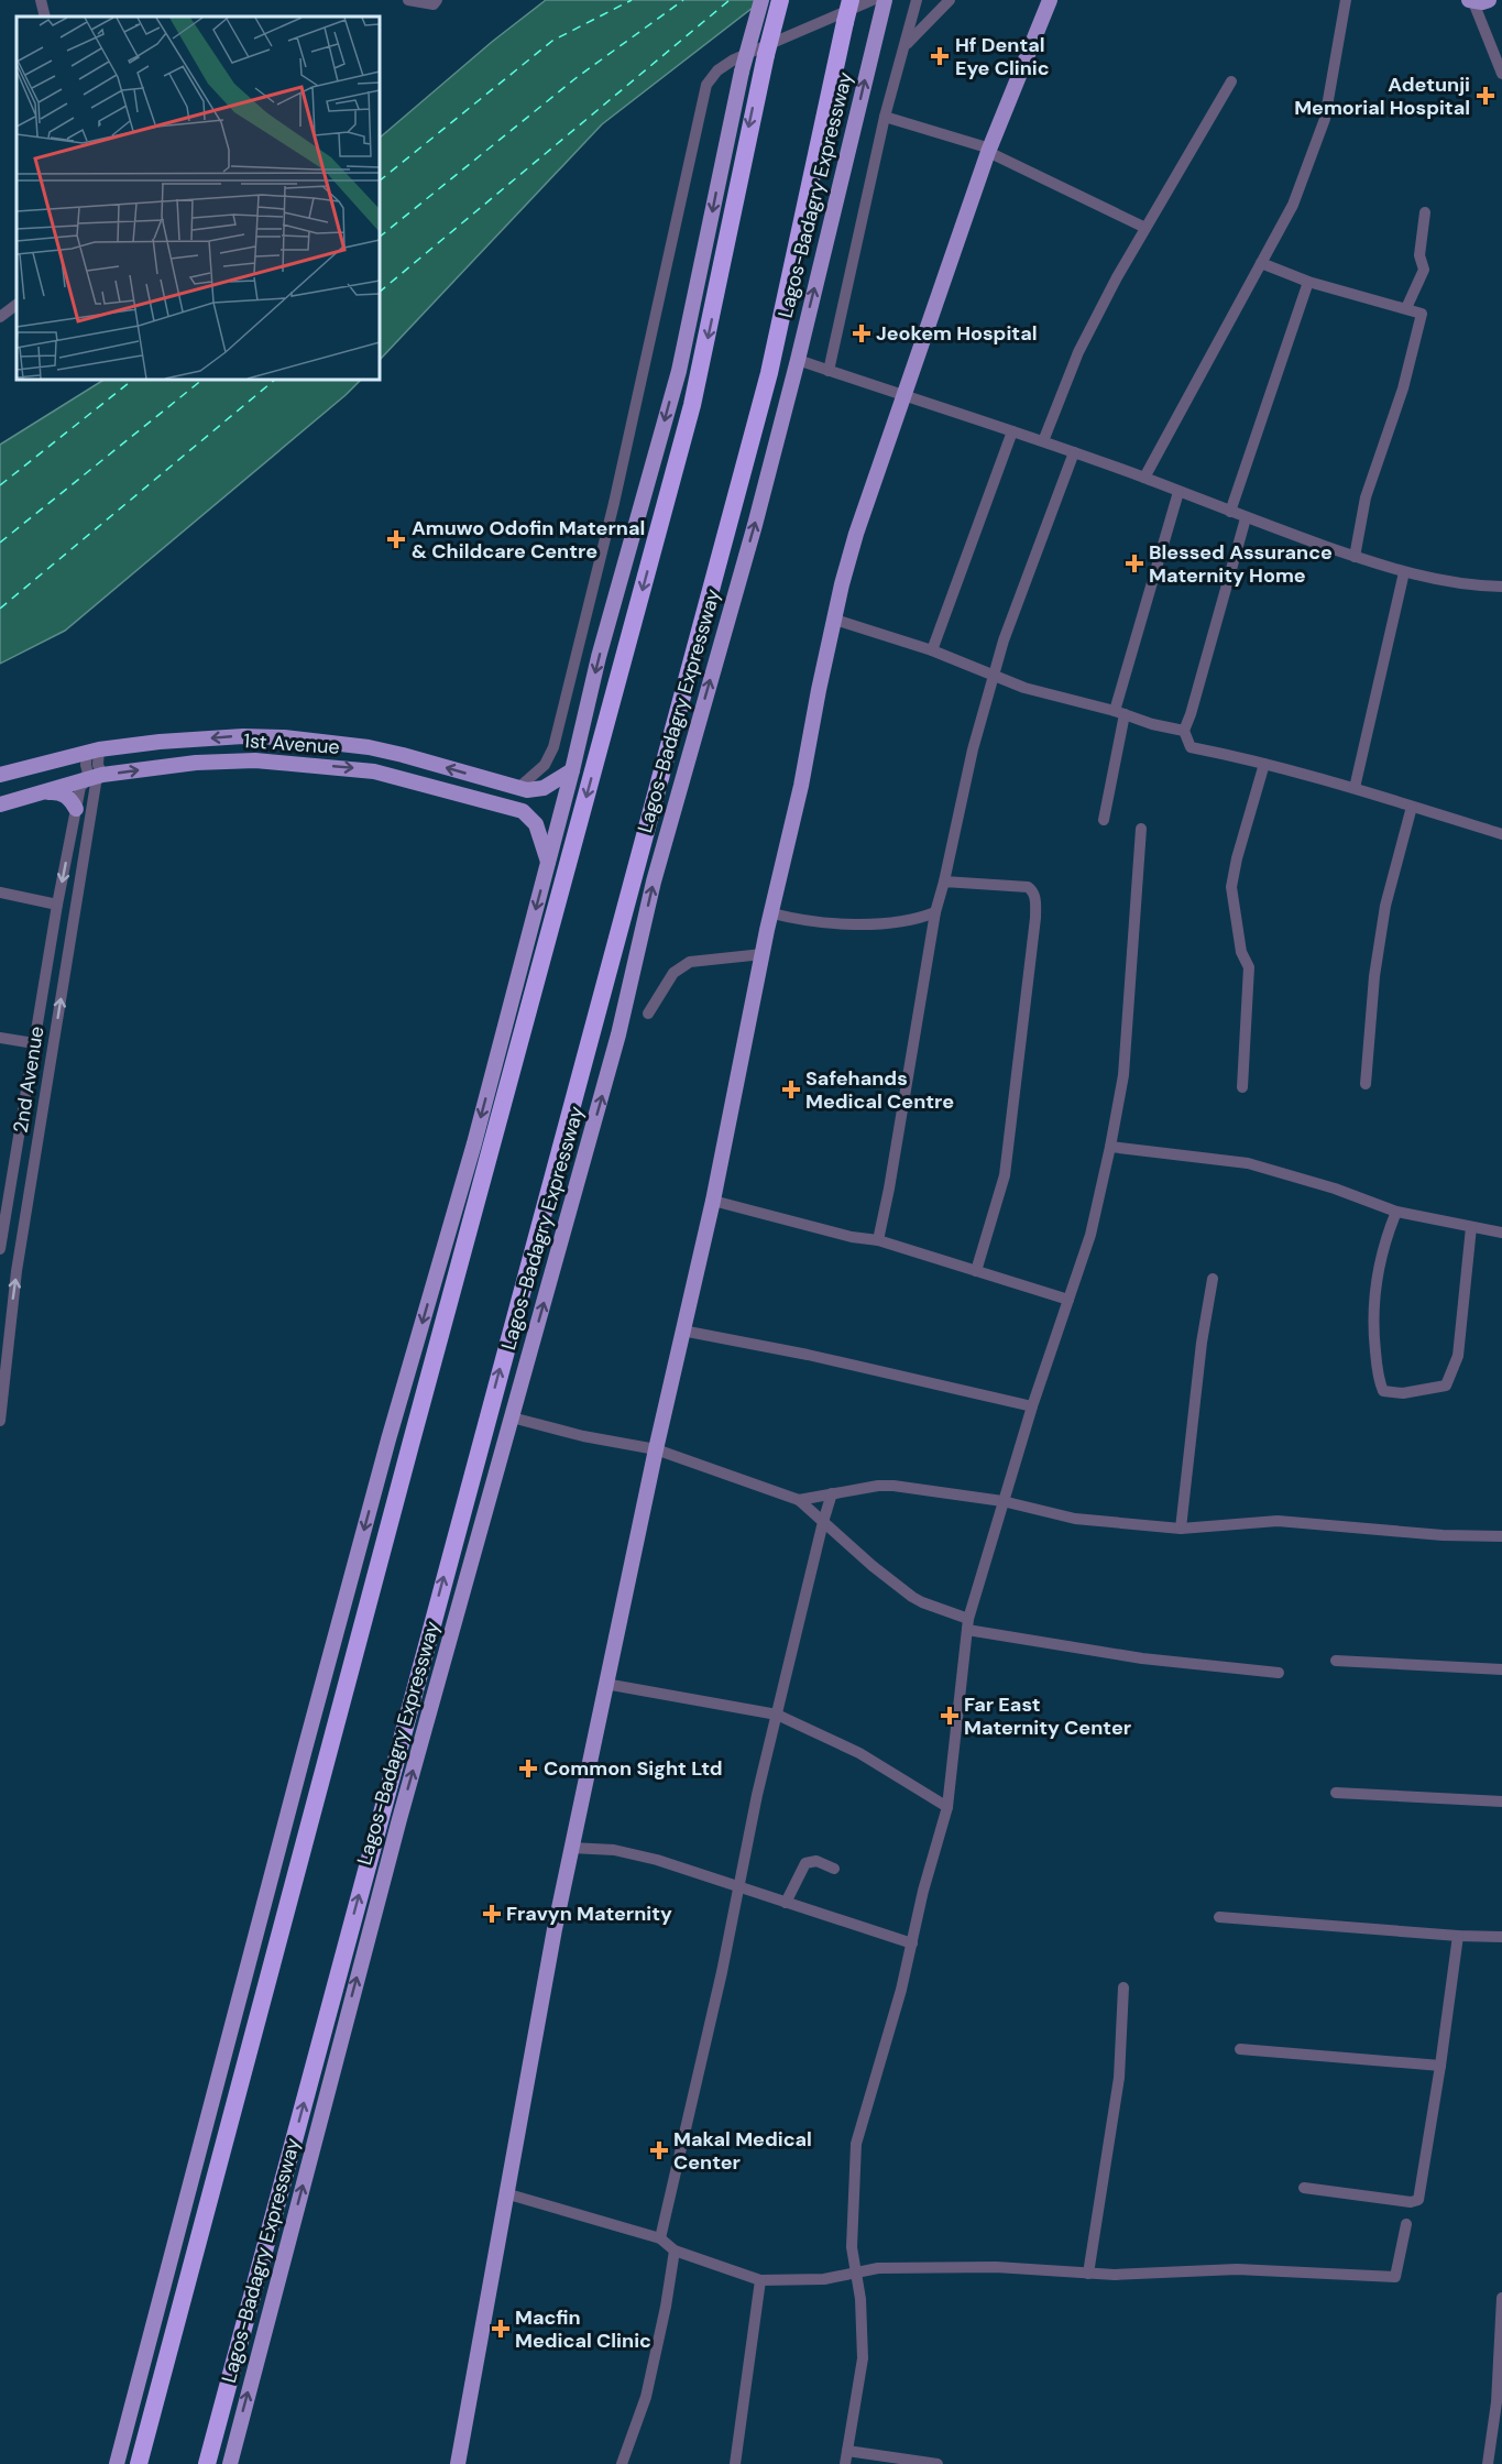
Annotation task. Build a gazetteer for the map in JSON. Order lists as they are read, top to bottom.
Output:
{
  "streets": {
    "highway": ["Lagos-Badagry Expressway"],
    "main road": ["1st Avenue"],
    "street": ["2nd Avenue"]
  },
  "crossings": [
    ["1st Avenue", "2nd Avenue"]
  ],
  "places": {
    "health": [
      "Hf Dental Eye Clinic",
      "Adetunji Memorial Hospital",
      "Jeokem Hospital",
      "Amuwo Odofin Maternal & Childcare Centre",
      "Blessed Assurance Maternity Home",
      "Safehands Medical Centre",
      "Far East Maternity Center",
      "Common Sight Ltd",
      "Fravyn Maternity",
      "Makal Medical Center",
      "Macfin Medical Clinic"
    ]
  }
}
